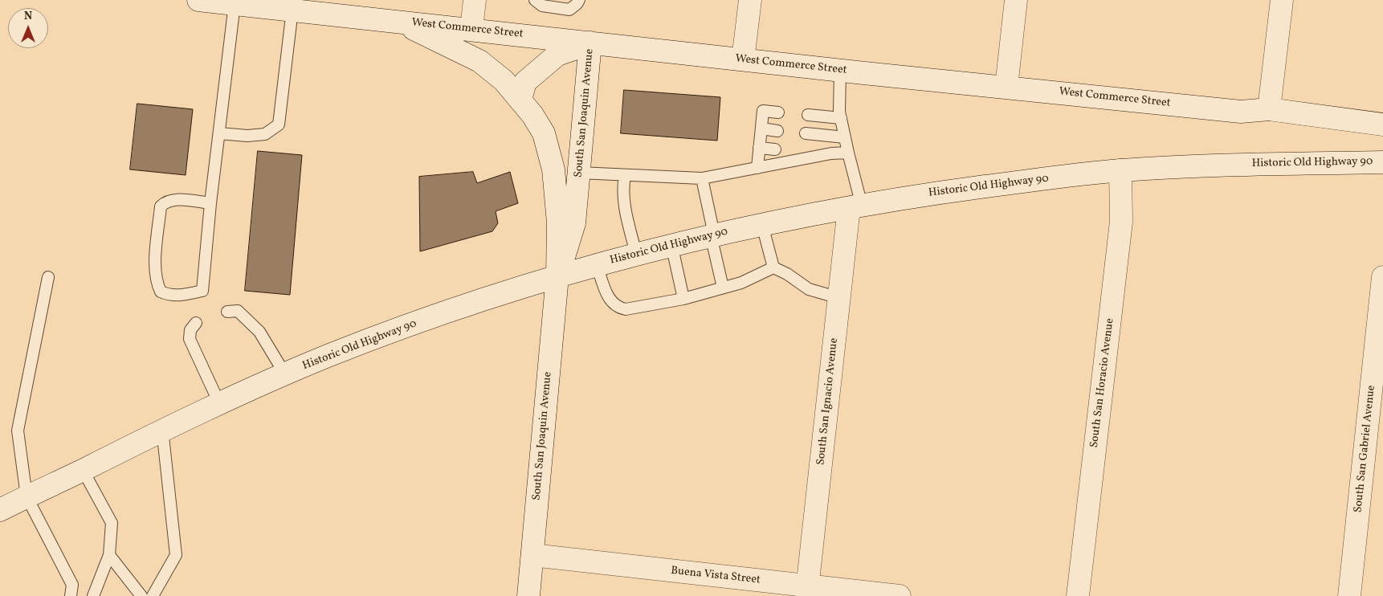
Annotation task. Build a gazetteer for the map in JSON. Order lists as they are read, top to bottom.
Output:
{
  "streets": {
    "main road": [
      "West Commerce Street",
      "South San Joaquin Avenue",
      "Historic Old Highway 90",
      "South San Horacio Avenue",
      "South San Ignacio Avenue",
      "South San Gabriel Avenue",
      "Buena Vista Street"
    ]
  },
  "crossings": [
    ["West Commerce Street", "South San Joaquin Avenue"],
    ["South San Joaquin Avenue", "Historic Old Highway 90"],
    ["South San Joaquin Avenue", "Buena Vista Street"],
    ["Historic Old Highway 90", "South San Horacio Avenue"],
    ["Historic Old Highway 90", "South San Ignacio Avenue"],
    ["South San Ignacio Avenue", "Buena Vista Street"]
  ],
  "north": "top"
}
